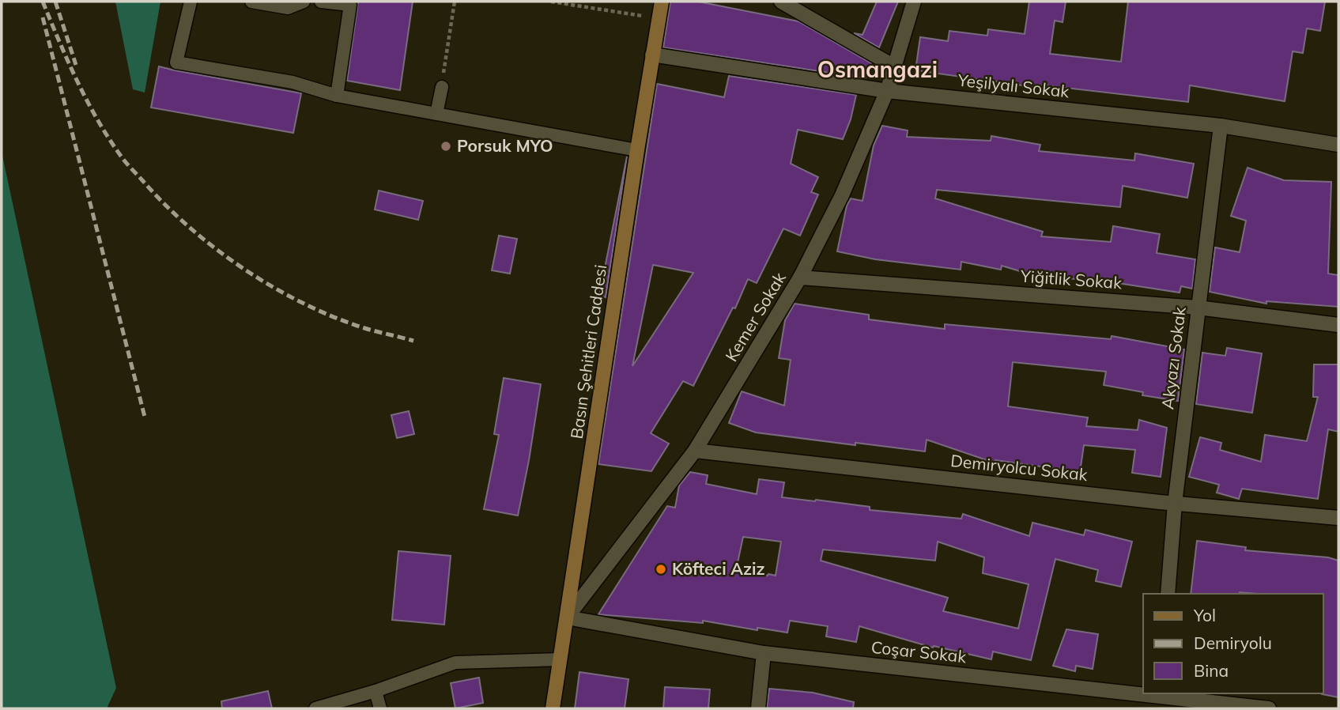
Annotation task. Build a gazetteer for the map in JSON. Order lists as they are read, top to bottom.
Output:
{
  "streets": {
    "main road": ["Basın Şehitleri Caddesi"],
    "street": [
      "Yeşilyalı Sokak",
      "Yiğitlik Sokak",
      "Kemer Sokak",
      "Akyazı Sokak",
      "Demiryolcu Sokak",
      "Coşar Sokak"
    ]
  },
  "crossings": [
    ["Yeşilyalı Sokak", "Kemer Sokak"],
    ["Yeşilyalı Sokak", "Basın Şehitleri Caddesi"],
    ["Yeşilyalı Sokak", "Akyazı Sokak"],
    ["Yiğitlik Sokak", "Kemer Sokak"],
    ["Yiğitlik Sokak", "Akyazı Sokak"],
    ["Kemer Sokak", "Basın Şehitleri Caddesi"],
    ["Kemer Sokak", "Demiryolcu Sokak"],
    ["Kemer Sokak", "Coşar Sokak"],
    ["Basın Şehitleri Caddesi", "Coşar Sokak"],
    ["Akyazı Sokak", "Demiryolcu Sokak"]
  ],
  "districts": ["Osmangazi"],
  "places": ["Porsuk MYO", "Köfteci Aziz"],
  "legend": ["Yol", "Demiryolu", "Bina"]
}
